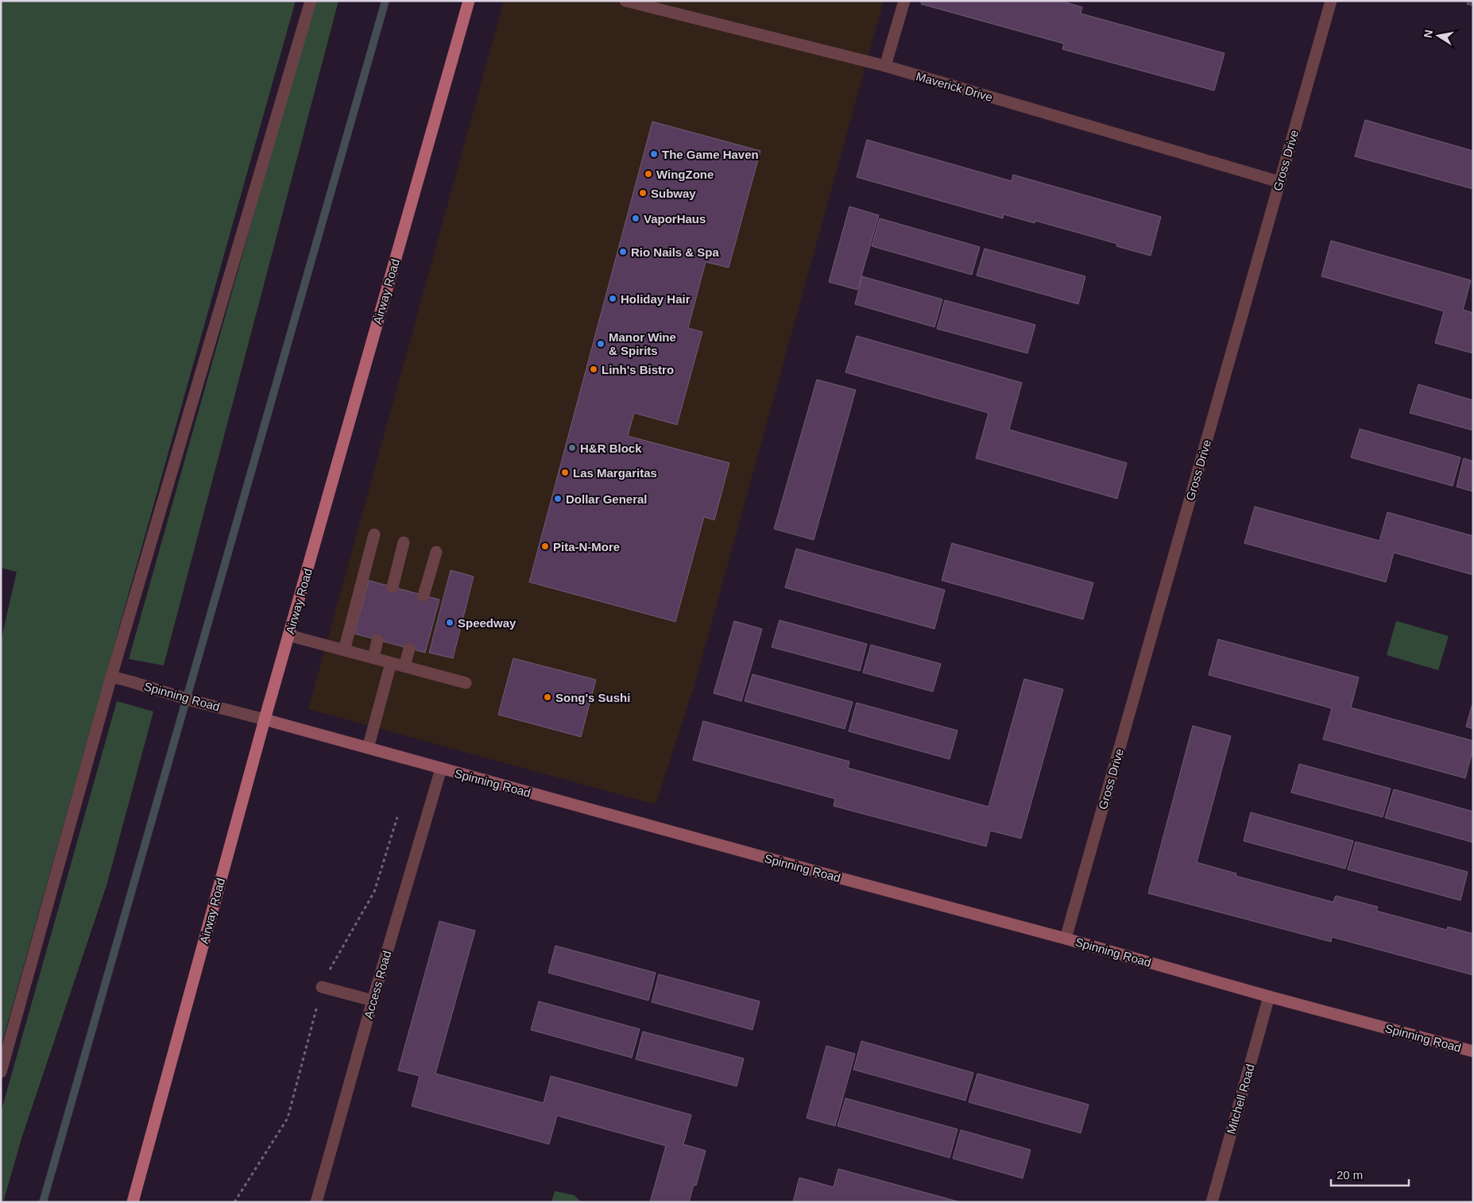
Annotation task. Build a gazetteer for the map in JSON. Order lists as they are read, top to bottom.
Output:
{
  "streets": {
    "main road": ["Airway Road"],
    "street": [
      "Maverick Drive",
      "Gross Drive",
      "Spinning Road",
      "Access Road",
      "Mitchell Road"
    ]
  },
  "crossings": [
    ["Maverick Drive", "Gross Drive"],
    ["Gross Drive", "Spinning Road"],
    ["Airway Road", "Spinning Road"],
    ["Spinning Road", "Access Road"],
    ["Spinning Road", "Mitchell Road"]
  ],
  "places": [
    "The Game Haven",
    "WingZone",
    "Subway",
    "VaporHaus",
    "Rio Nails & Spa",
    "Holiday Hair",
    "Manor Wine & Spirits",
    "Linh's Bistro",
    "H&R Block",
    "Las Margaritas",
    "Dollar General",
    "Pita-N-More",
    "Speedway",
    "Song's Sushi"
  ],
  "scale_bar": "20 m",
  "north": "left"
}
